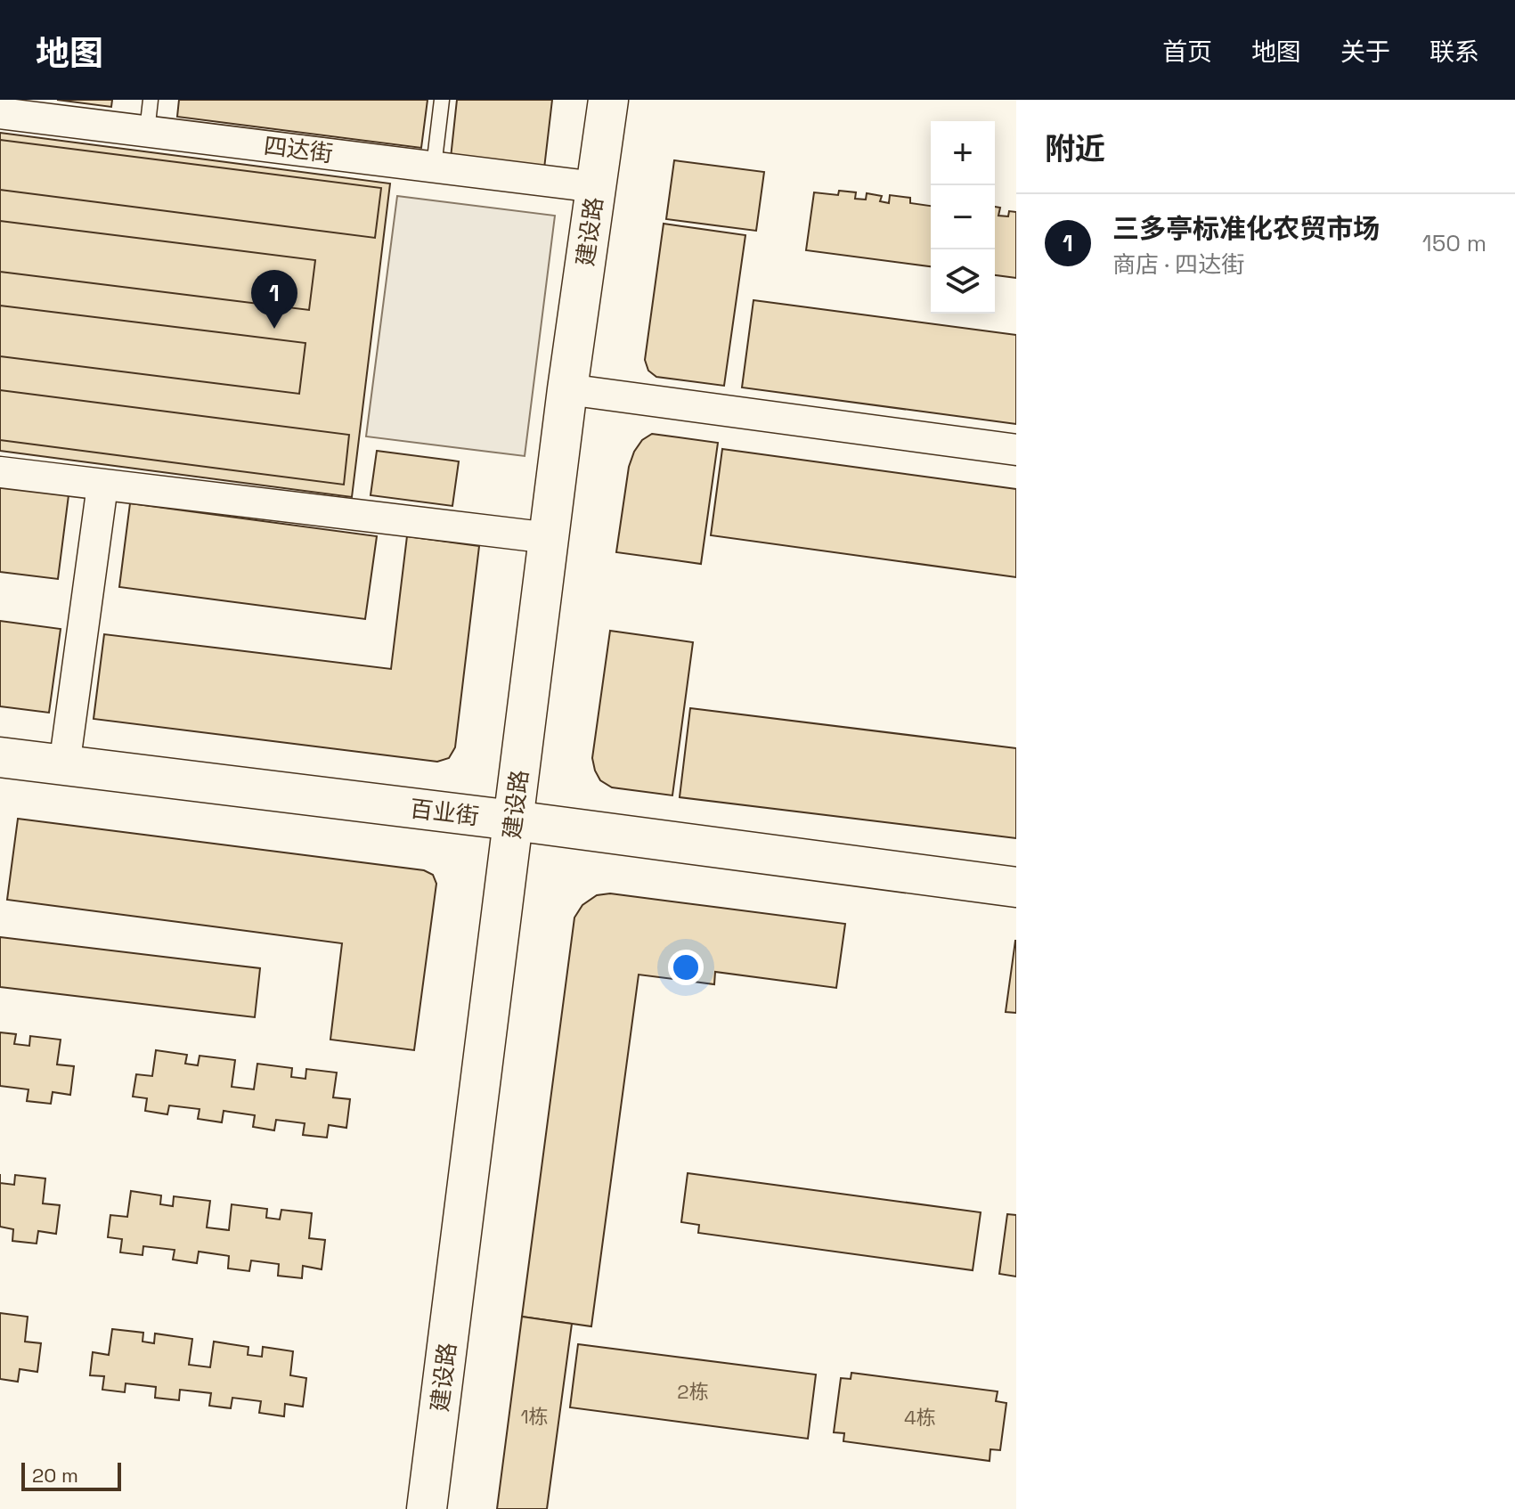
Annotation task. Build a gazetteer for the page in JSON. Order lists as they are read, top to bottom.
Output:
{
  "streets": {
    "street": ["四达街", "建设路", "百业街"]
  },
  "crossings": [
    ["四达街", "建设路"],
    ["建设路", "百业街"]
  ],
  "house_numbers": ["2栋", "1栋", "4栋"],
  "scale_bar": "20 m",
  "page": {
    "header": "地图",
    "nav": [
      "首页",
      "地图",
      "关于",
      "联系"
    ],
    "heading": "附近",
    "map_buttons": ["+", "−"],
    "list": [
      {
        "mark": "1",
        "name": "三多亭标准化农贸市场",
        "note": "商店 · 四达街",
        "value": "150 m"
      }
    ],
    "pins": "1",
    "scale": "20 m"
  }
}
